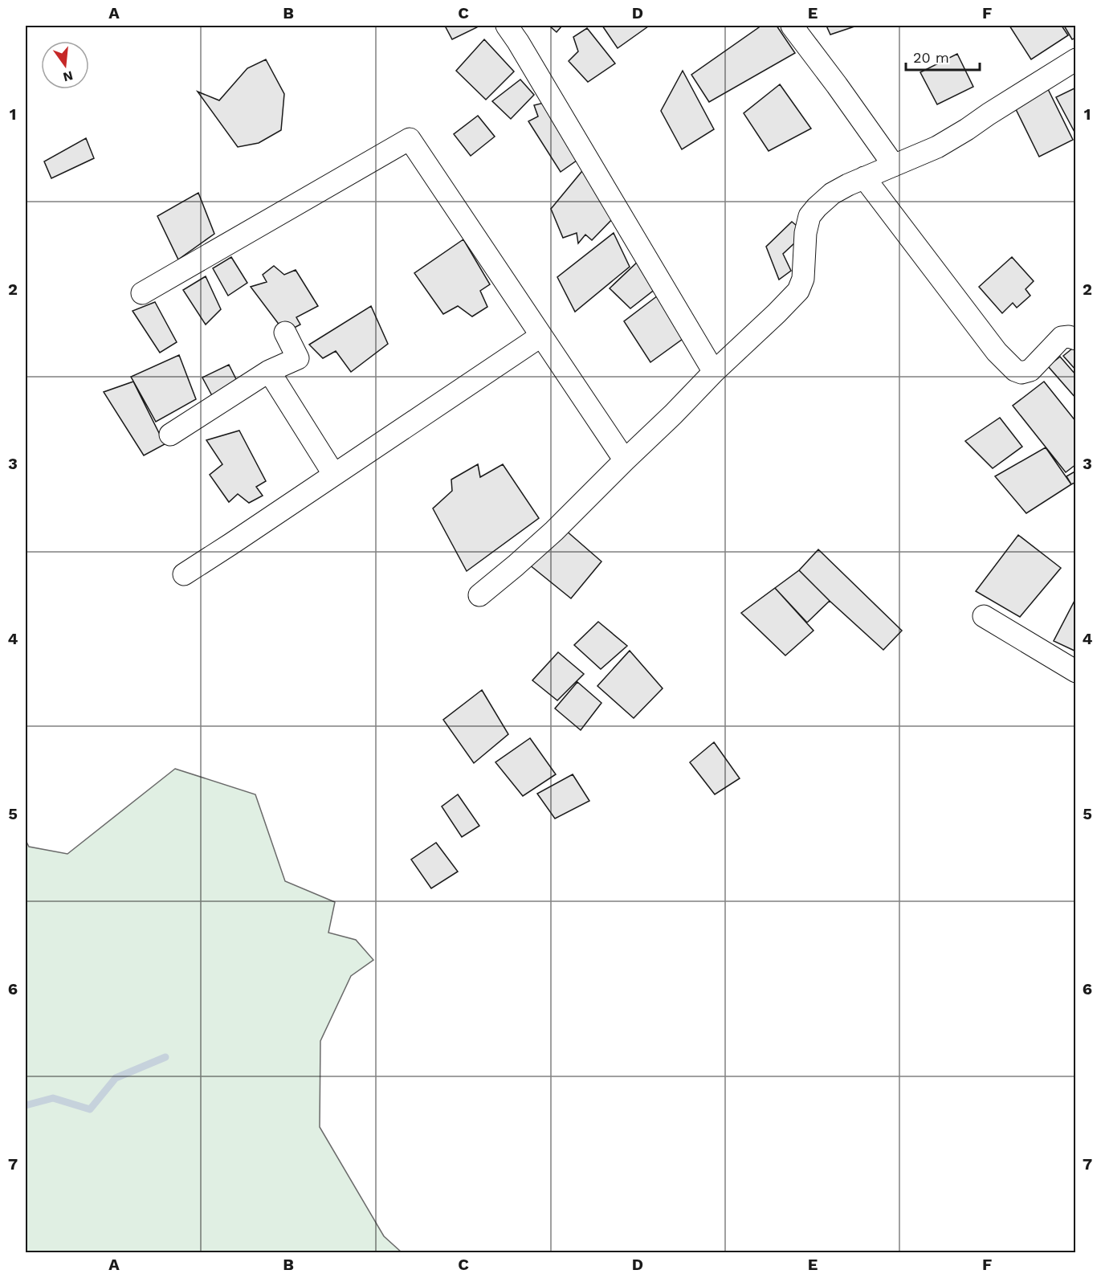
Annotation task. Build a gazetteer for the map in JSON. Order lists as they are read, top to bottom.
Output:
{
  "scale_bar": "20 m",
  "north": "bottom",
  "grid": {
    "columns": [
      "A",
      "B",
      "C",
      "D",
      "E",
      "F"
    ],
    "rows": [
      "1",
      "2",
      "3",
      "4",
      "5",
      "6",
      "7"
    ]
  }
}
